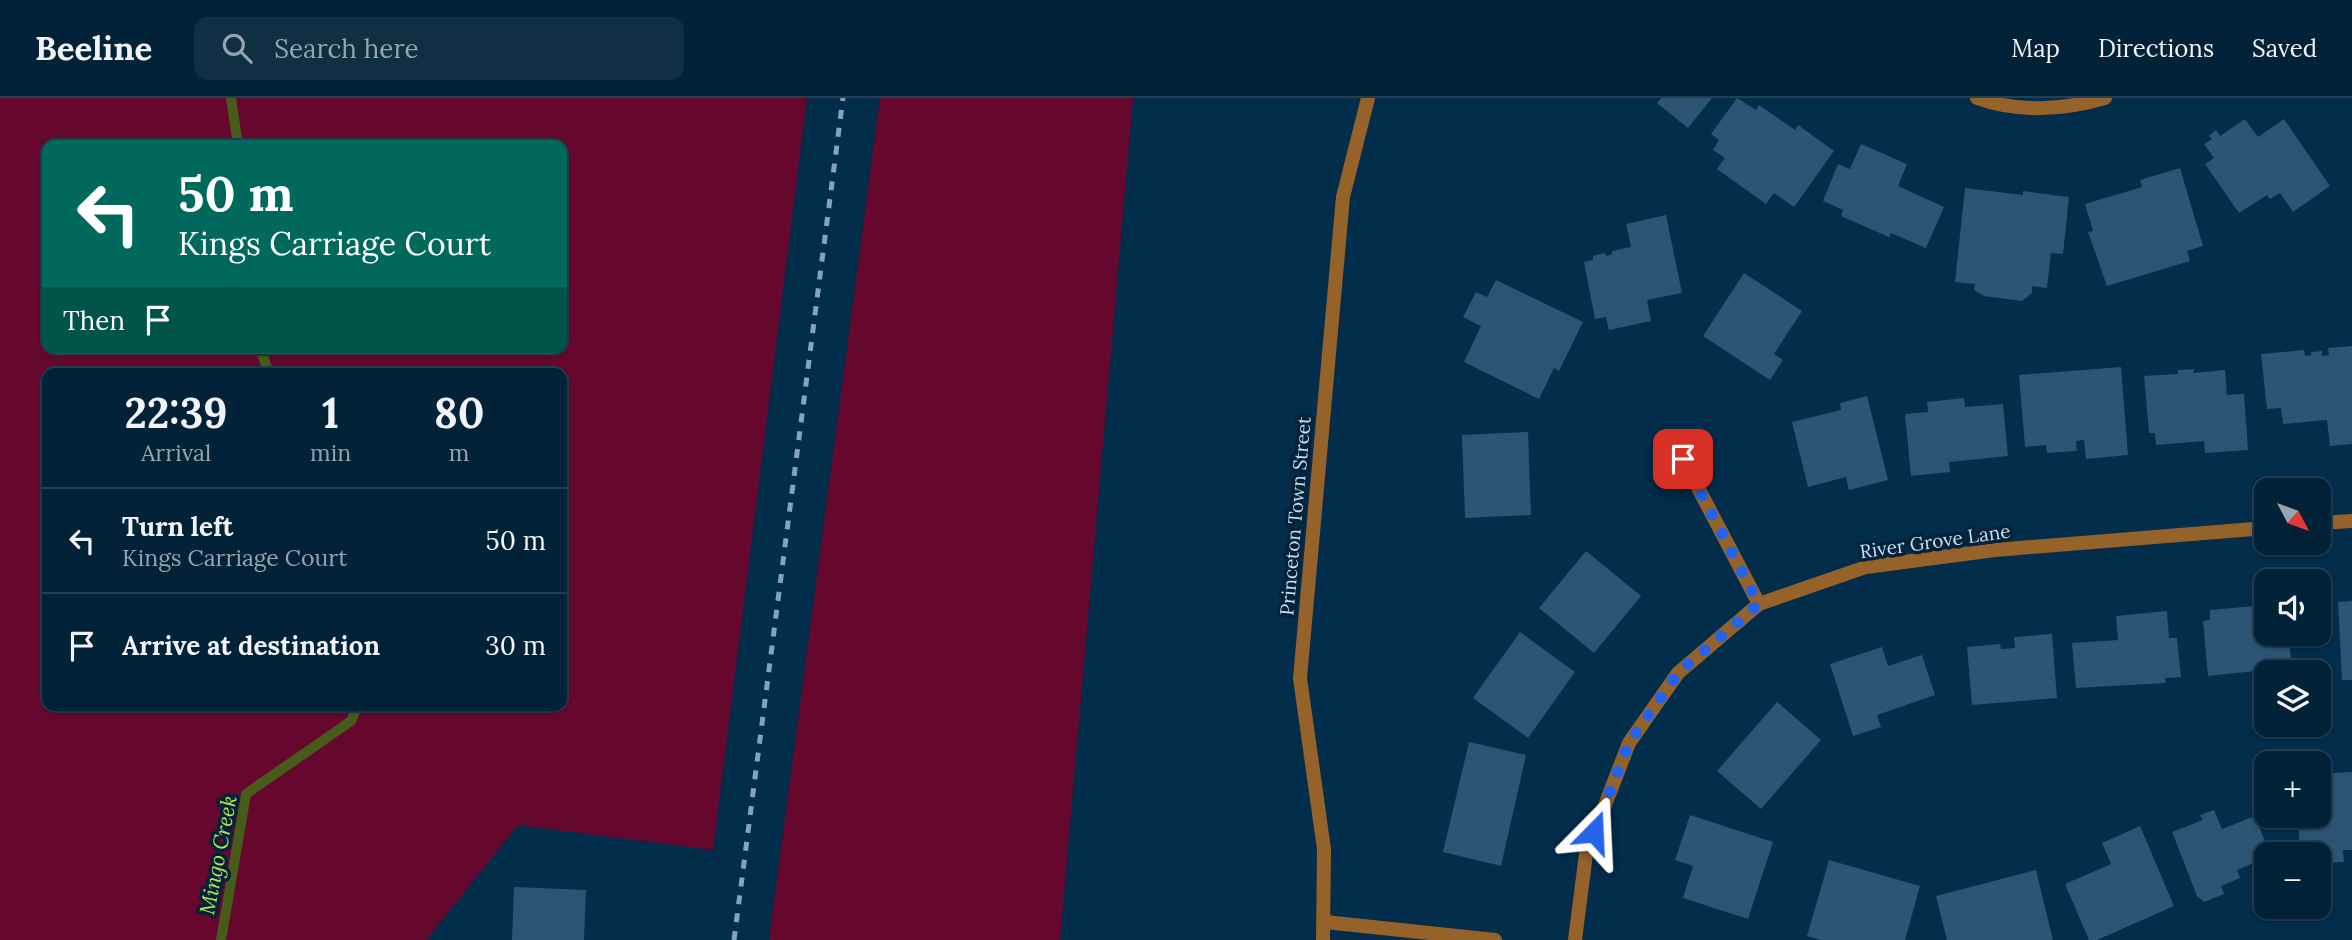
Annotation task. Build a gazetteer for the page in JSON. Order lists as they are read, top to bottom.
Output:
{
  "streets": {
    "street": ["Princeton Town Street", "River Grove Lane"]
  },
  "water": ["Mingo Creek"],
  "north": "bottom right",
  "page": {
    "header": "Beeline",
    "search": "Search here",
    "nav": ["Map", "Directions", "Saved"],
    "turn": ["50 m", "Kings Carriage Court"],
    "then": "Then",
    "eta": [
      "22:39",
      "Arrival",
      "1",
      "min",
      "80",
      "m"
    ],
    "map_buttons": ["+", "−"],
    "list": [
      {
        "name": "Turn left",
        "note": "Kings Carriage Court",
        "value": "50 m"
      },
      {
        "name": "Arrive at destination",
        "value": "30 m"
      }
    ]
  }
}
